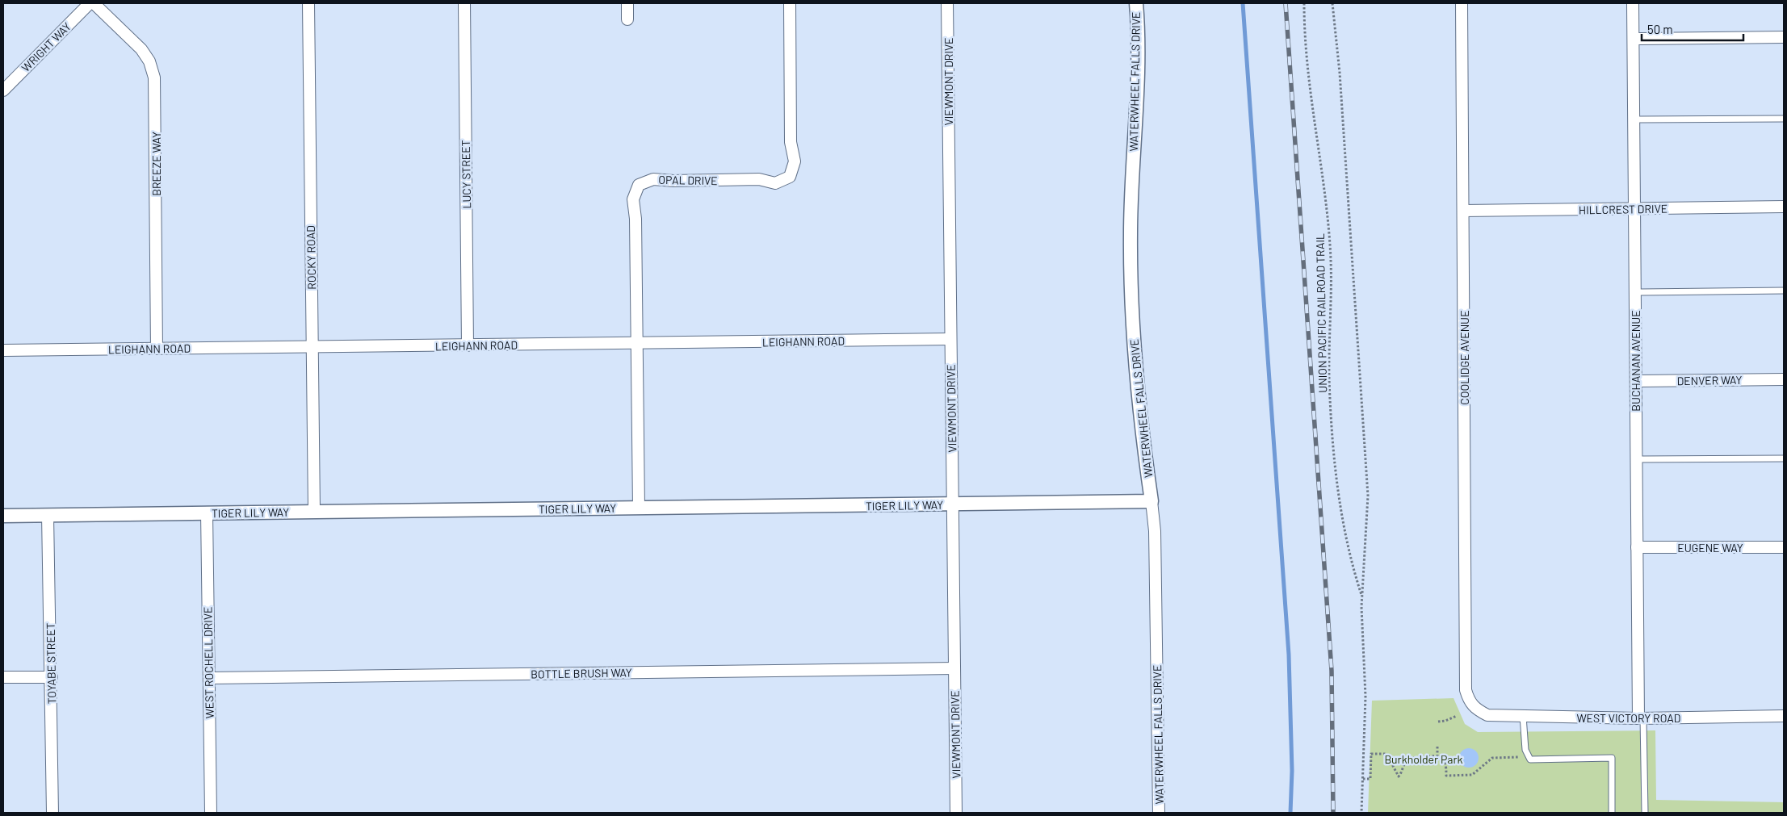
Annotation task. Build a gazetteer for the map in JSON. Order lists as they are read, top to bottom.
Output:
{
  "streets": {
    "street": [
      "WRIGHT WAY",
      "VIEWMONT DRIVE",
      "WATERWHEEL FALLS DRIVE",
      "BREEZE WAY",
      "LUCY STREET",
      "OPAL DRIVE",
      "HILLCREST DRIVE",
      "ROCKY ROAD",
      "LEIGHANN ROAD",
      "COOLIDGE AVENUE",
      "BUCHANAN AVENUE",
      "DENVER WAY",
      "TIGER LILY WAY",
      "EUGENE WAY",
      "WEST ROCHELL DRIVE",
      "TOYABE STREET",
      "BOTTLE BRUSH WAY",
      "WEST VICTORY ROAD"
    ],
    "path": ["UNION PACIFIC RAILROAD TRAIL"]
  },
  "crossings": [
    ["VIEWMONT DRIVE", "LEIGHANN ROAD"],
    ["VIEWMONT DRIVE", "TIGER LILY WAY"],
    ["VIEWMONT DRIVE", "BOTTLE BRUSH WAY"],
    ["WATERWHEEL FALLS DRIVE", "TIGER LILY WAY"],
    ["BREEZE WAY", "LEIGHANN ROAD"],
    ["LUCY STREET", "LEIGHANN ROAD"],
    ["OPAL DRIVE", "LEIGHANN ROAD"],
    ["OPAL DRIVE", "TIGER LILY WAY"],
    ["HILLCREST DRIVE", "COOLIDGE AVENUE"],
    ["HILLCREST DRIVE", "BUCHANAN AVENUE"],
    ["ROCKY ROAD", "LEIGHANN ROAD"],
    ["ROCKY ROAD", "TIGER LILY WAY"],
    ["COOLIDGE AVENUE", "WEST VICTORY ROAD"],
    ["BUCHANAN AVENUE", "DENVER WAY"],
    ["BUCHANAN AVENUE", "EUGENE WAY"],
    ["BUCHANAN AVENUE", "WEST VICTORY ROAD"],
    ["TIGER LILY WAY", "WEST ROCHELL DRIVE"],
    ["TIGER LILY WAY", "TOYABE STREET"],
    ["WEST ROCHELL DRIVE", "BOTTLE BRUSH WAY"]
  ],
  "parks": ["Burkholder Park"],
  "scale_bar": "50 m"
}
